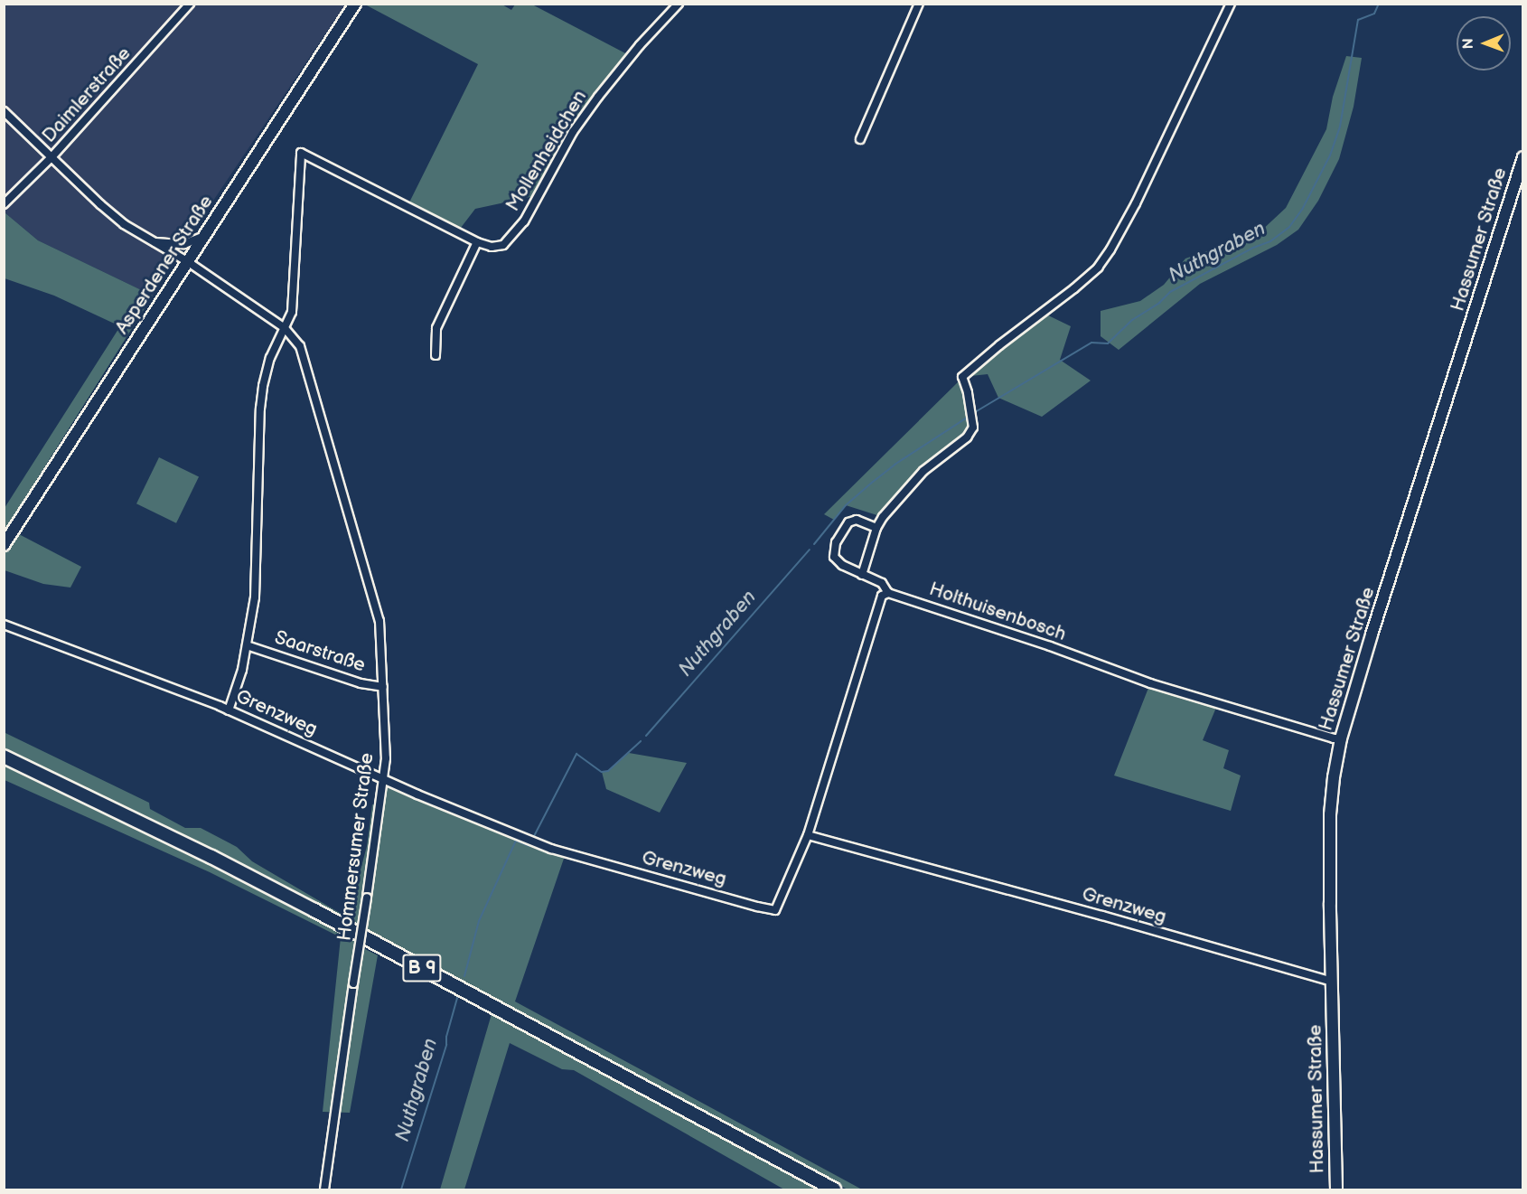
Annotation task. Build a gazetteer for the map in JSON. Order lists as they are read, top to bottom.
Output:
{
  "streets": {
    "main road": ["B 9"],
    "street": [
      "Daimlerstraße",
      "Mollenheidchen",
      "Hassumer Straße",
      "Asperdener Straße",
      "Holthuisenbosch",
      "Saarstraße",
      "Grenzweg",
      "Hommersumer Straße"
    ]
  },
  "crossings": [
    ["Daimlerstraße", "Hommersumer Straße"],
    ["Mollenheidchen", "Hommersumer Straße"],
    ["Hassumer Straße", "Holthuisenbosch"],
    ["Hassumer Straße", "Grenzweg"],
    ["Asperdener Straße", "Hommersumer Straße"],
    ["Saarstraße", "Hommersumer Straße"],
    ["Grenzweg", "Hommersumer Straße"]
  ],
  "water": ["Nuthgraben"],
  "north": "left"
}
